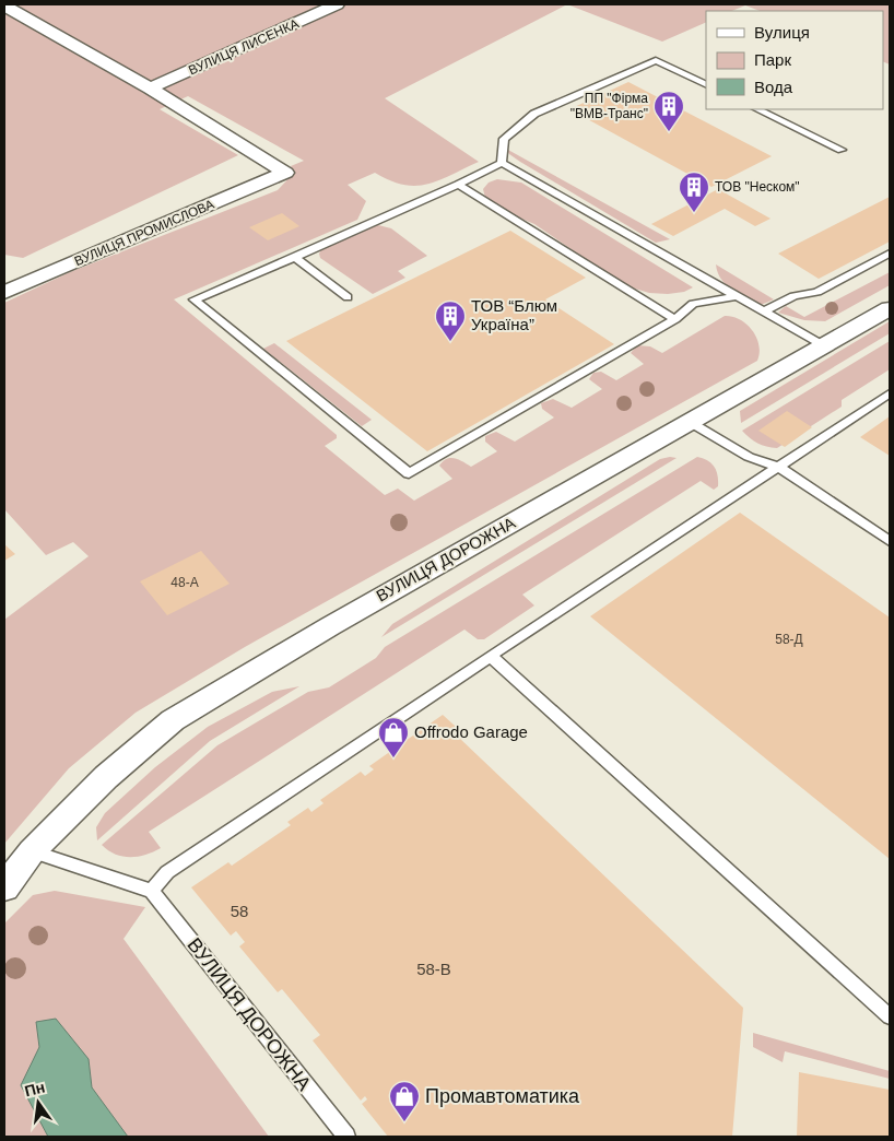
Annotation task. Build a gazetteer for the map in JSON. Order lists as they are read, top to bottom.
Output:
{
  "streets": {
    "street": ["ВУЛИЦЯ ЛИСЕНКА", "ВУЛИЦЯ ПРОМИСЛОВА", "ВУЛИЦЯ ДОРОЖНА"]
  },
  "crossings": [
    ["ВУЛИЦЯ ЛИСЕНКА", "ВУЛИЦЯ ПРОМИСЛОВА"]
  ],
  "places": {
    "building": ["ПП \"Фірма \"ВМВ-Транс\"", "ТОВ \"Неском\"", "ТОВ “Блюм Україна”"],
    "shop": ["Offrodo Garage", "Промавтоматика"]
  },
  "house_numbers": [
    "48-А",
    "58-Д",
    "58",
    "58-В"
  ],
  "legend": ["Вулиця", "Парк", "Вода"],
  "north": "top"
}
